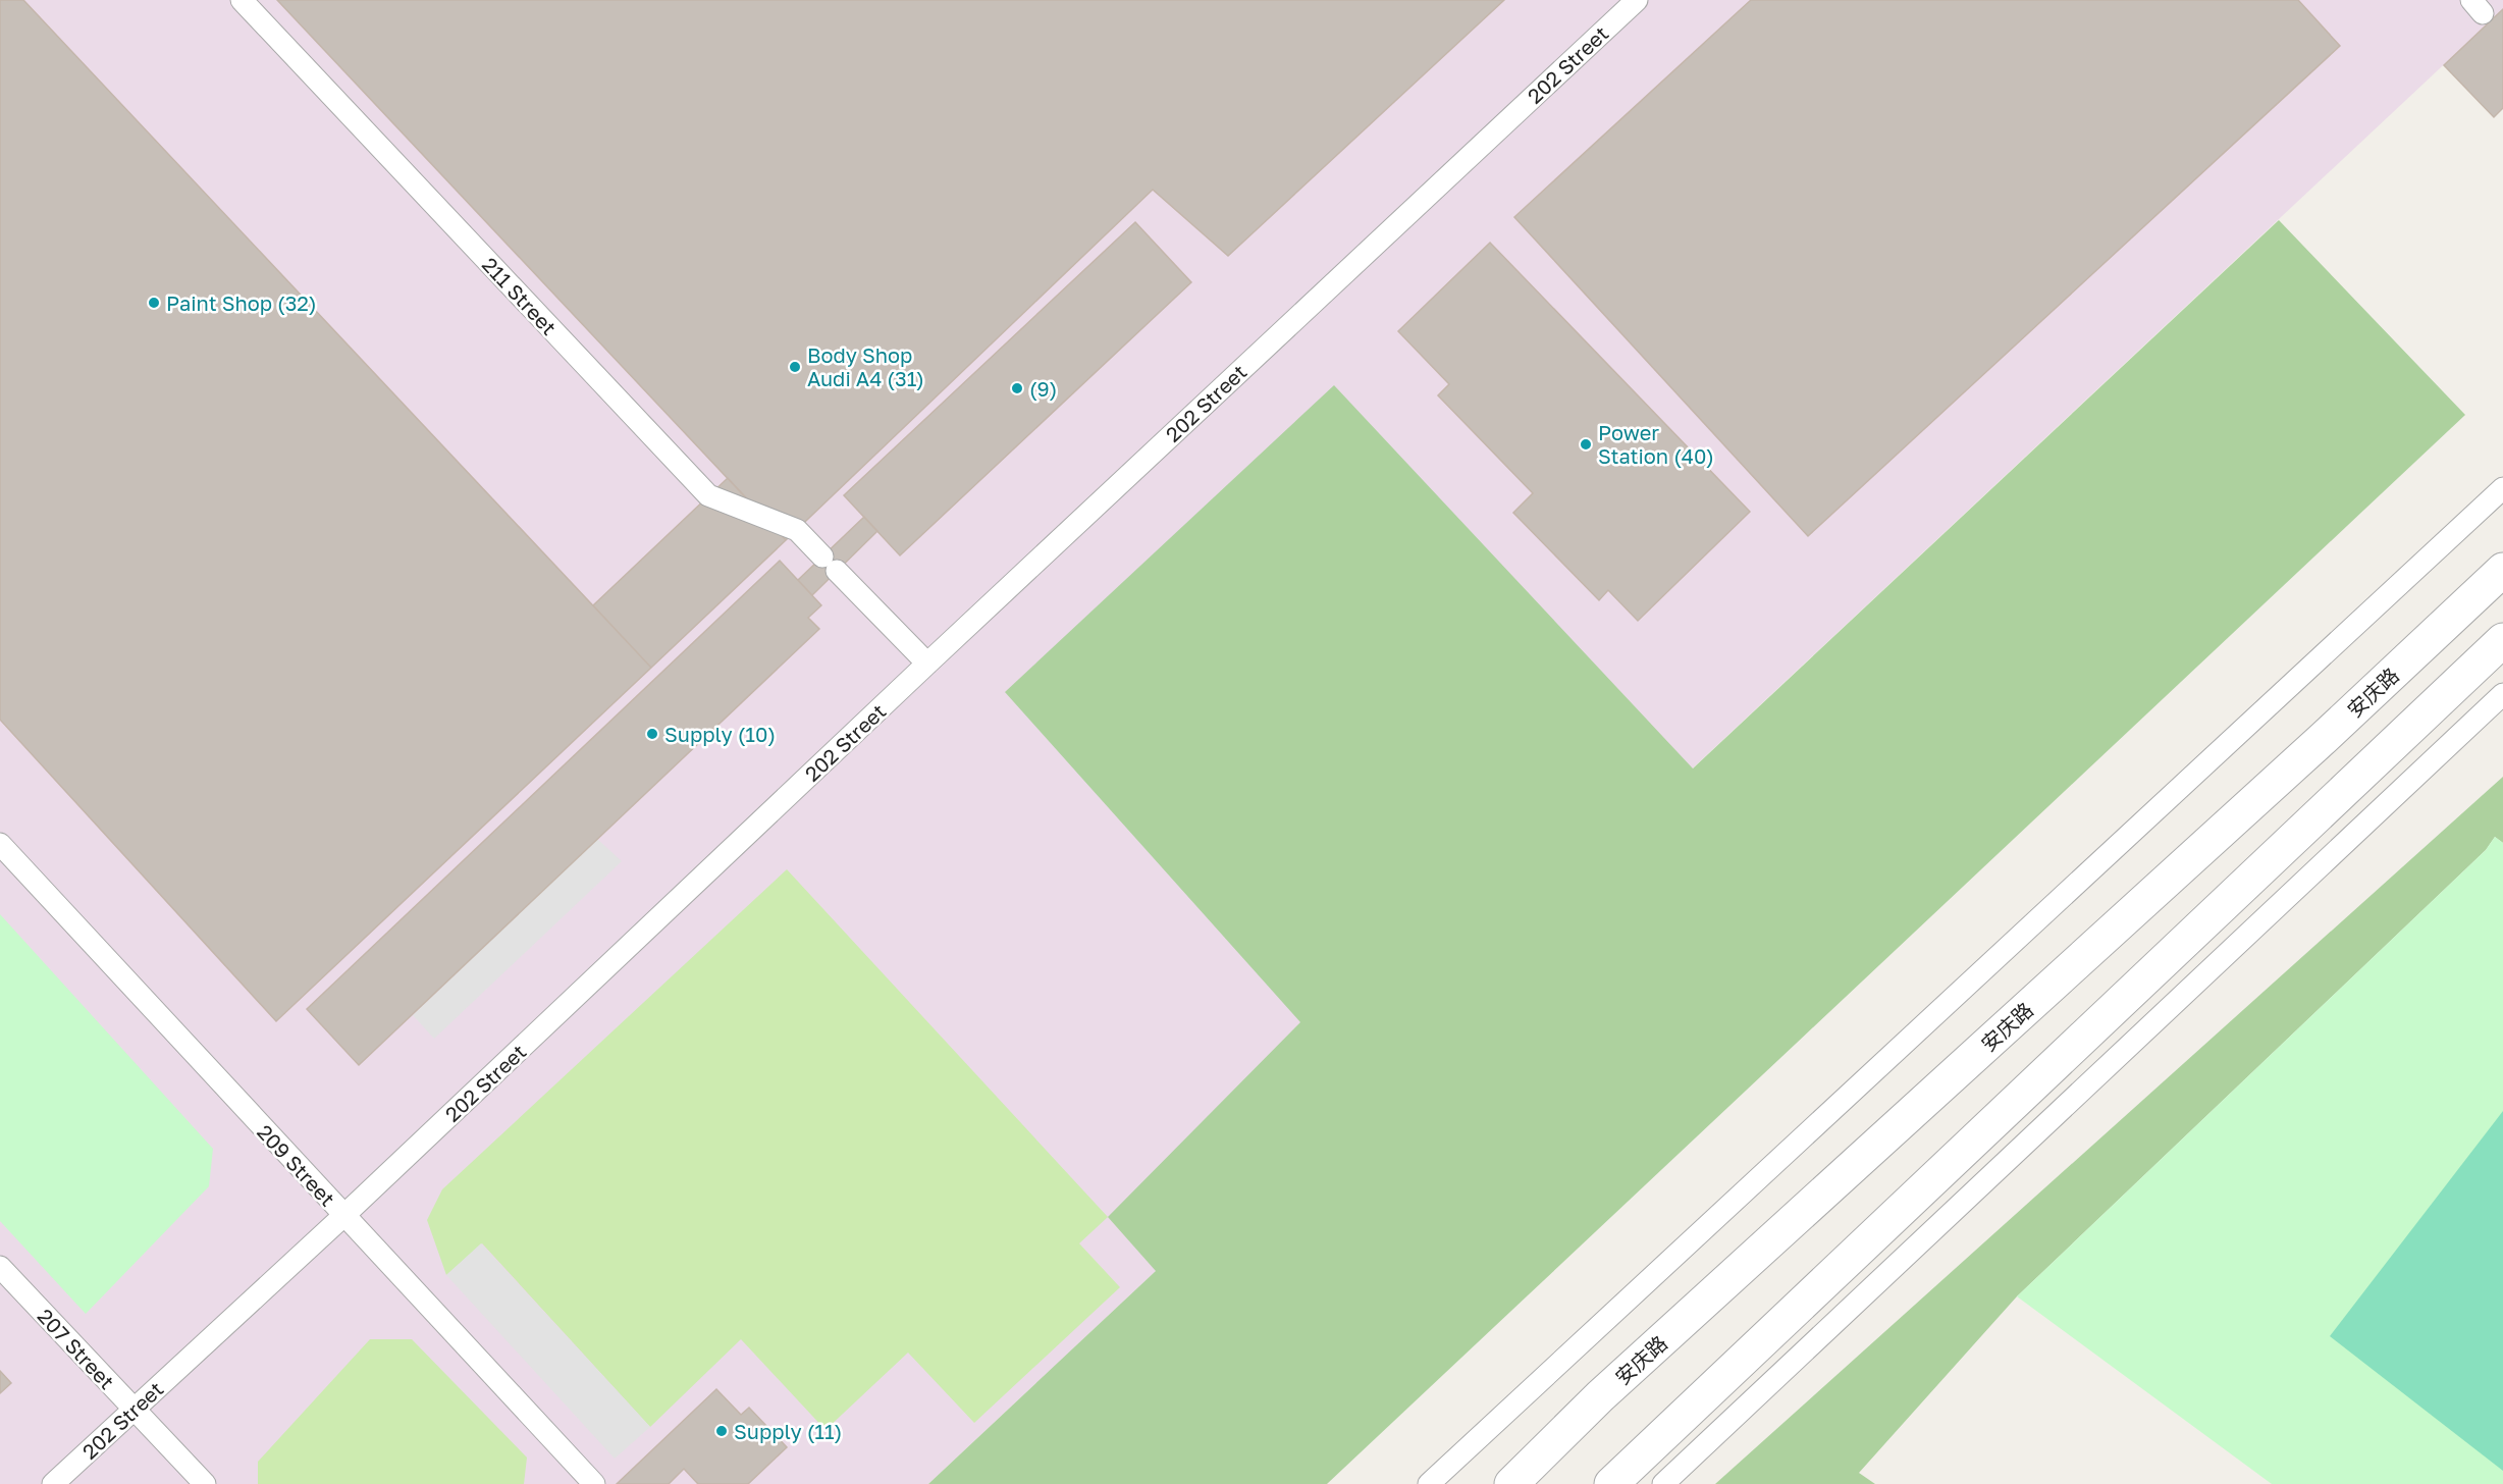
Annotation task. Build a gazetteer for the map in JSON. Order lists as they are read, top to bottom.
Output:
{
  "streets": {
    "street": ["安庆路"],
    "lane": [
      "202 Street",
      "211 Street",
      "209 Street",
      "207 Street"
    ]
  },
  "crossings": [
    ["202 Street", "211 Street"],
    ["202 Street", "209 Street"],
    ["202 Street", "207 Street"]
  ],
  "places": [
    "Paint Shop (32)",
    "Body Shop Audi A4 (31)",
    "(9)",
    "Power Station (40)",
    "Supply (10)",
    "Supply (11)"
  ]
}
